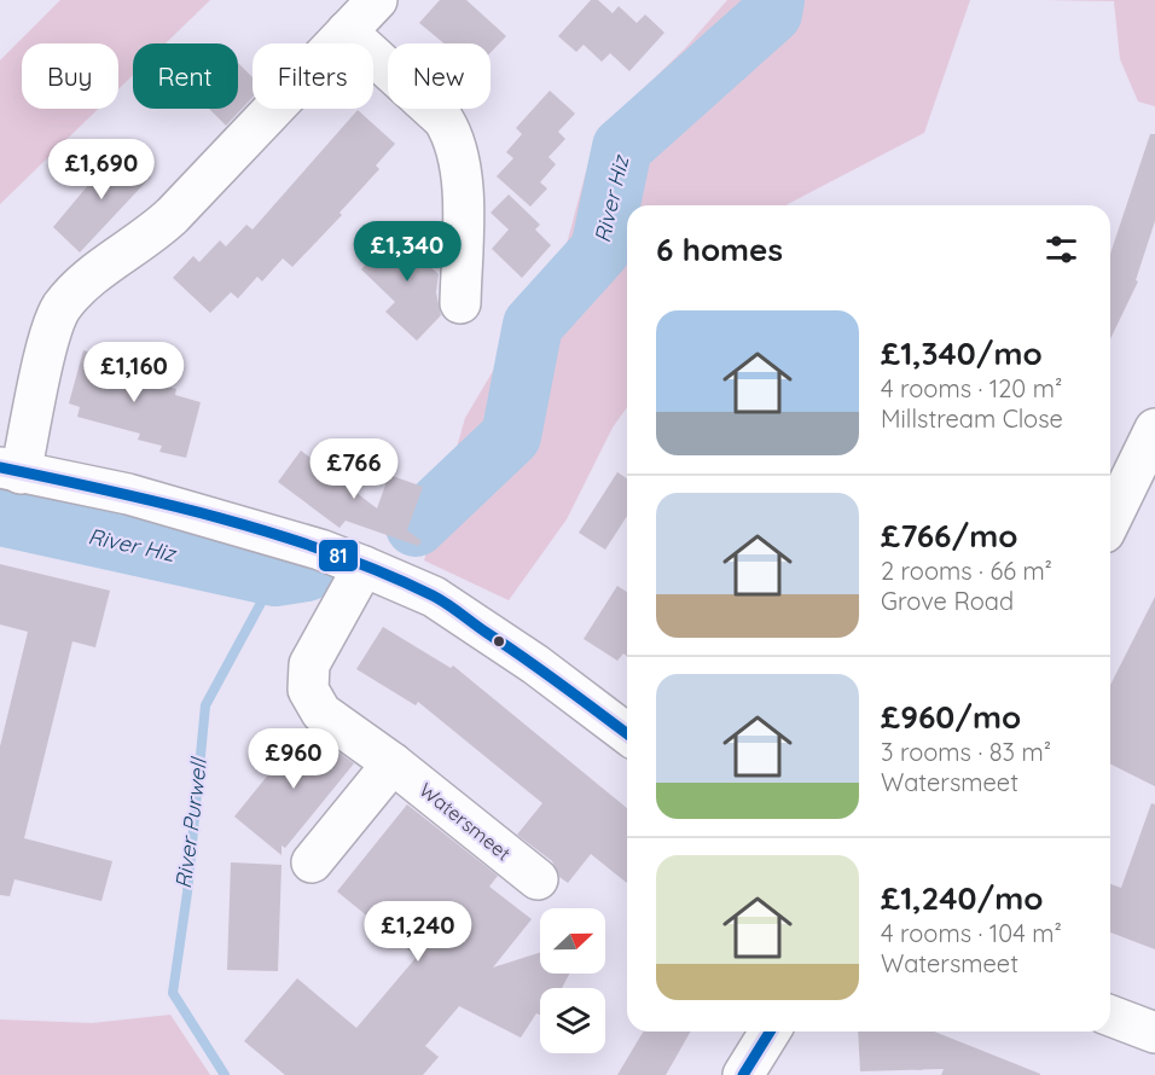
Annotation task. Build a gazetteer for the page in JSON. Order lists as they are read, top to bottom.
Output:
{
  "streets": {
    "street": ["Watersmeet"]
  },
  "water": ["River Hiz", "River Purwell"],
  "lines": ["transit line 81"],
  "north": "right",
  "page": {
    "chip": [
      "Buy",
      "Rent",
      "Filters",
      "New"
    ],
    "price": [
      "£1,690",
      "£1,340",
      "£1,160",
      "£766",
      "£960",
      "£1,240"
    ],
    "heading": "6 homes",
    "list": [
      {
        "name": "£1,340/mo",
        "note": "4 rooms · 120 m² · Millstream Close"
      },
      {
        "name": "£766/mo",
        "note": "2 rooms · 66 m² · Grove Road"
      },
      {
        "name": "£960/mo",
        "note": "3 rooms · 83 m² · Watersmeet"
      },
      {
        "name": "£1,240/mo",
        "note": "4 rooms · 104 m² · Watersmeet"
      }
    ]
  }
}
